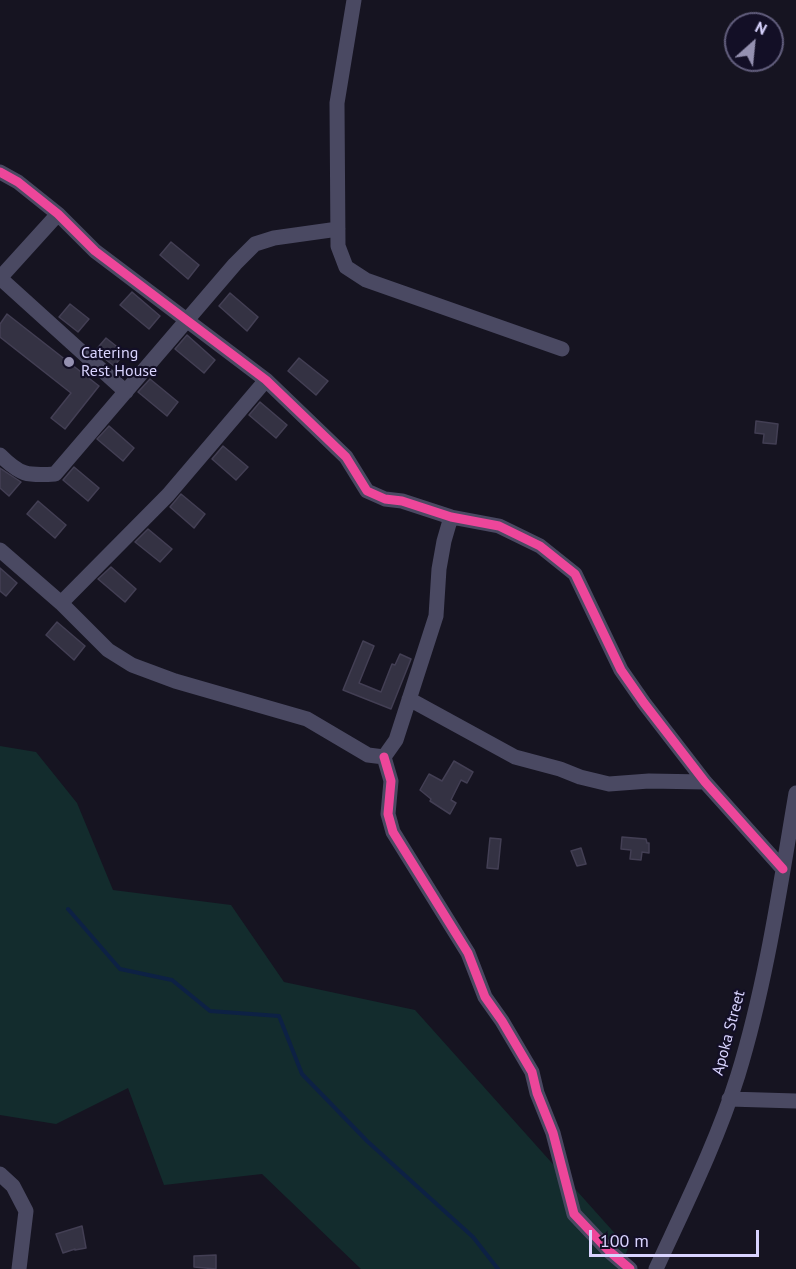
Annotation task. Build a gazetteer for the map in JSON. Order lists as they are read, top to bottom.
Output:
{
  "streets": {
    "street": ["Apoka Street"]
  },
  "places": ["Catering Rest House"],
  "scale_bar": "100 m",
  "north": "top right"
}
